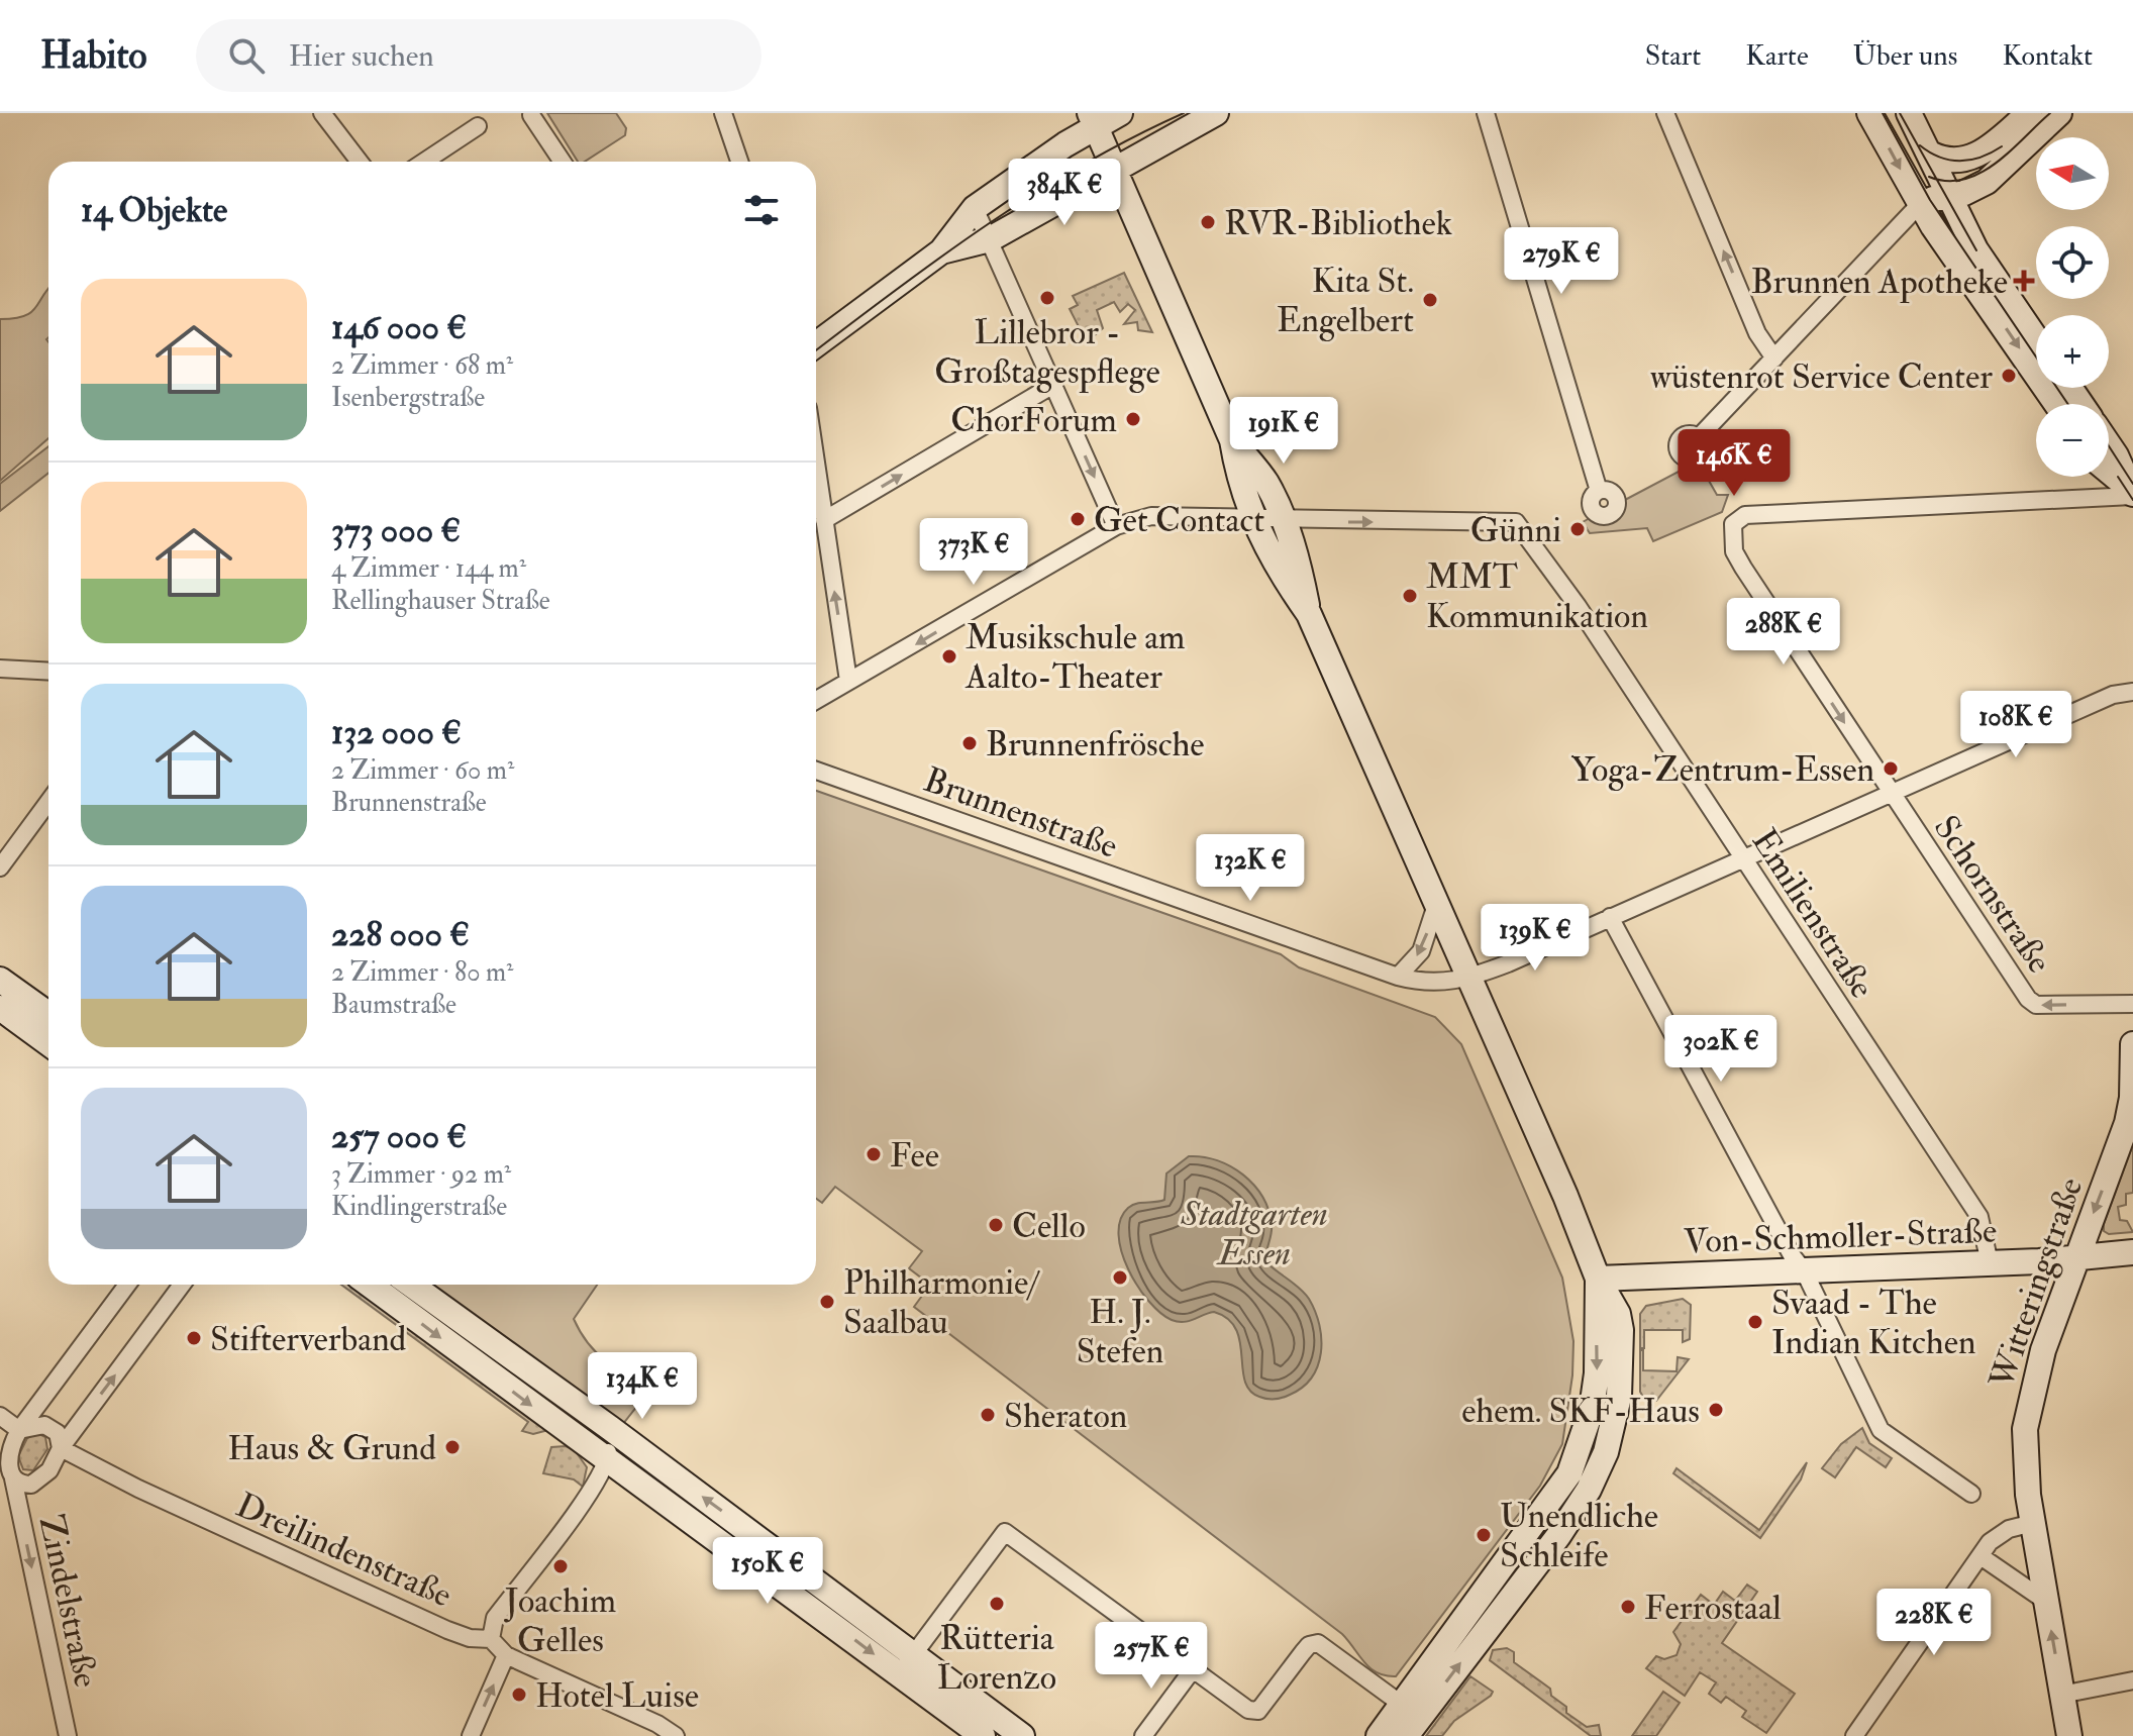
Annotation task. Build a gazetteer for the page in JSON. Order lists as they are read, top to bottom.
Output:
{
  "streets": {
    "street": [
      "Brunnenstraße",
      "Schornstraße",
      "Emilienstraße",
      "Von-Schmoller-Straße",
      "Witteringstraße",
      "Dreilindenstraße",
      "Zindelstraße"
    ]
  },
  "crossings": [
    ["Brunnenstraße", "Schornstraße"],
    ["Brunnenstraße", "Emilienstraße"],
    ["Emilienstraße", "Von-Schmoller-Straße"],
    ["Von-Schmoller-Straße", "Witteringstraße"],
    ["Dreilindenstraße", "Zindelstraße"]
  ],
  "one_way": ["Emilienstraße", "Zindelstraße"],
  "parks": ["Stadtgarten Essen"],
  "places": {
    "other": [
      "RVR-Bibliothek",
      "Lillebror - Großtagespflege",
      "Kita St. Engelbert",
      "wüstenrot Service Center",
      "ChorForum",
      "Get Contact",
      "Günni",
      "MMT Kommunikation",
      "Musikschule am Aalto-Theater",
      "Brunnenfrösche",
      "Yoga-Zentrum-Essen",
      "Fee",
      "Cello",
      "H. J. Stefen",
      "Philharmonie/ Saalbau",
      "Svaad - The Indian Kitchen",
      "Stifterverband",
      "ehem. SKF-Haus",
      "Sheraton",
      "Haus & Grund",
      "Unendliche Schleife",
      "Joachim Gelles",
      "Rütteria Lorenzo",
      "Ferrostaal",
      "Hotel Luise"
    ],
    "health": ["Brunnen Apotheke"]
  },
  "north": "left",
  "page": {
    "header": "Habito",
    "search": "Hier suchen",
    "nav": [
      "Start",
      "Karte",
      "Über uns",
      "Kontakt"
    ],
    "map_buttons": ["+", "−"],
    "price": [
      "384K €",
      "279K €",
      "191K €",
      "146K €",
      "373K €",
      "288K €",
      "108K €",
      "132K €",
      "139K €",
      "302K €",
      "134K €",
      "150K €",
      "228K €",
      "257K €"
    ],
    "heading": "14 Objekte",
    "list": [
      {
        "name": "146 000 €",
        "note": "2 Zimmer · 68 m² · Isenbergstraße"
      },
      {
        "name": "373 000 €",
        "note": "4 Zimmer · 144 m² · Rellinghauser Straße"
      },
      {
        "name": "132 000 €",
        "note": "2 Zimmer · 60 m² · Brunnenstraße"
      },
      {
        "name": "228 000 €",
        "note": "2 Zimmer · 80 m² · Baumstraße"
      },
      {
        "name": "257 000 €",
        "note": "3 Zimmer · 92 m² · Kindlingerstraße"
      }
    ]
  }
}
